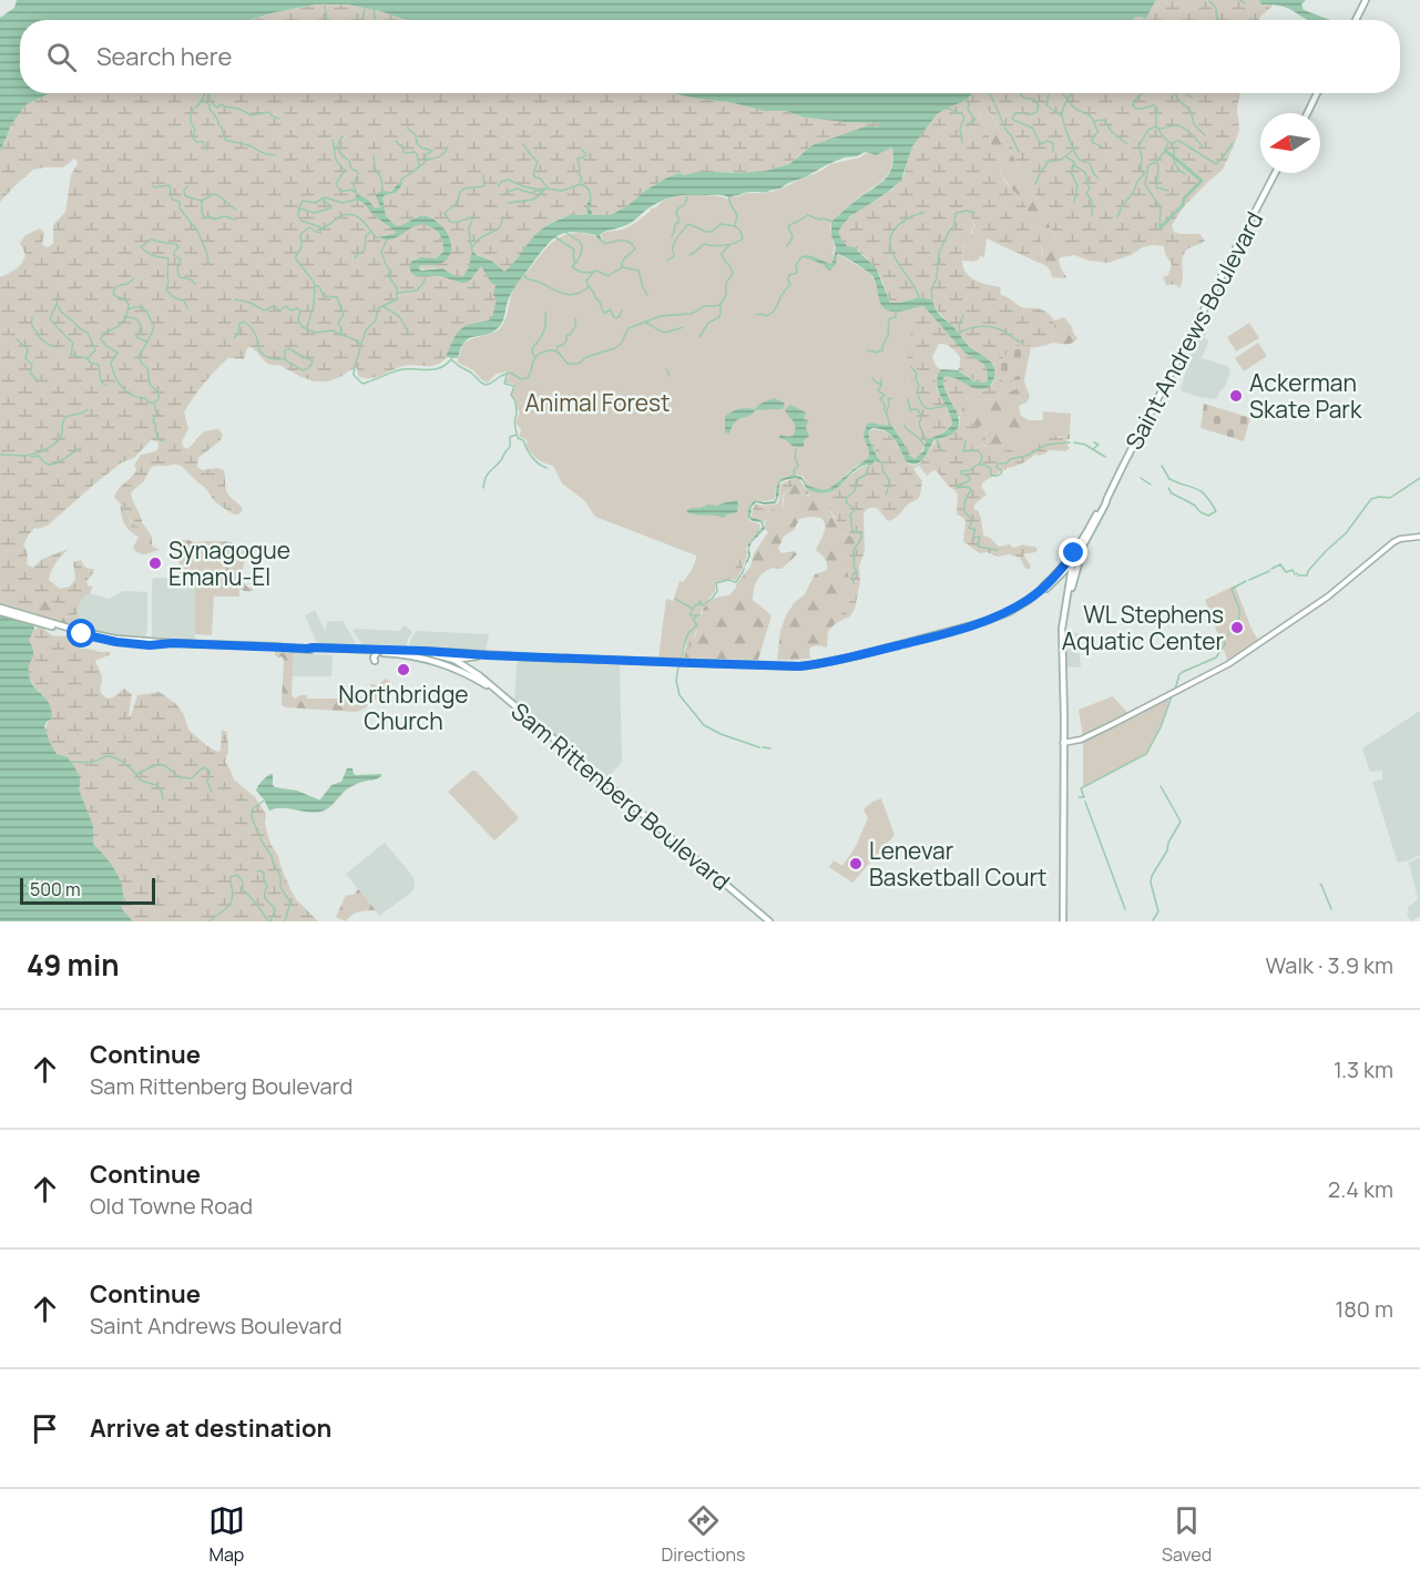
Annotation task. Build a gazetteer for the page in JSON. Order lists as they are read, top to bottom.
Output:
{
  "streets": {
    "main road": ["Saint Andrews Boulevard", "Sam Rittenberg Boulevard"]
  },
  "parks": ["Animal Forest"],
  "places": [
    "Ackerman Skate Park",
    "Synagogue Emanu-El",
    "WL Stephens Aquatic Center",
    "Northbridge Church",
    "Lenevar Basketball Court"
  ],
  "scale_bar": "500 m",
  "north": "left",
  "page": {
    "search": "Search here",
    "scale": "500 m",
    "heading": ["49 min", "Walk · 3.9 km"],
    "list": [
      ["Continue", "Sam Rittenberg Boulevard", "1.3 km"],
      ["Continue", "Old Towne Road", "2.4 km"],
      ["Continue", "Saint Andrews Boulevard", "180 m"],
      "Arrive at destination"
    ],
    "nav": ["Map", "Directions", "Saved"]
  }
}
